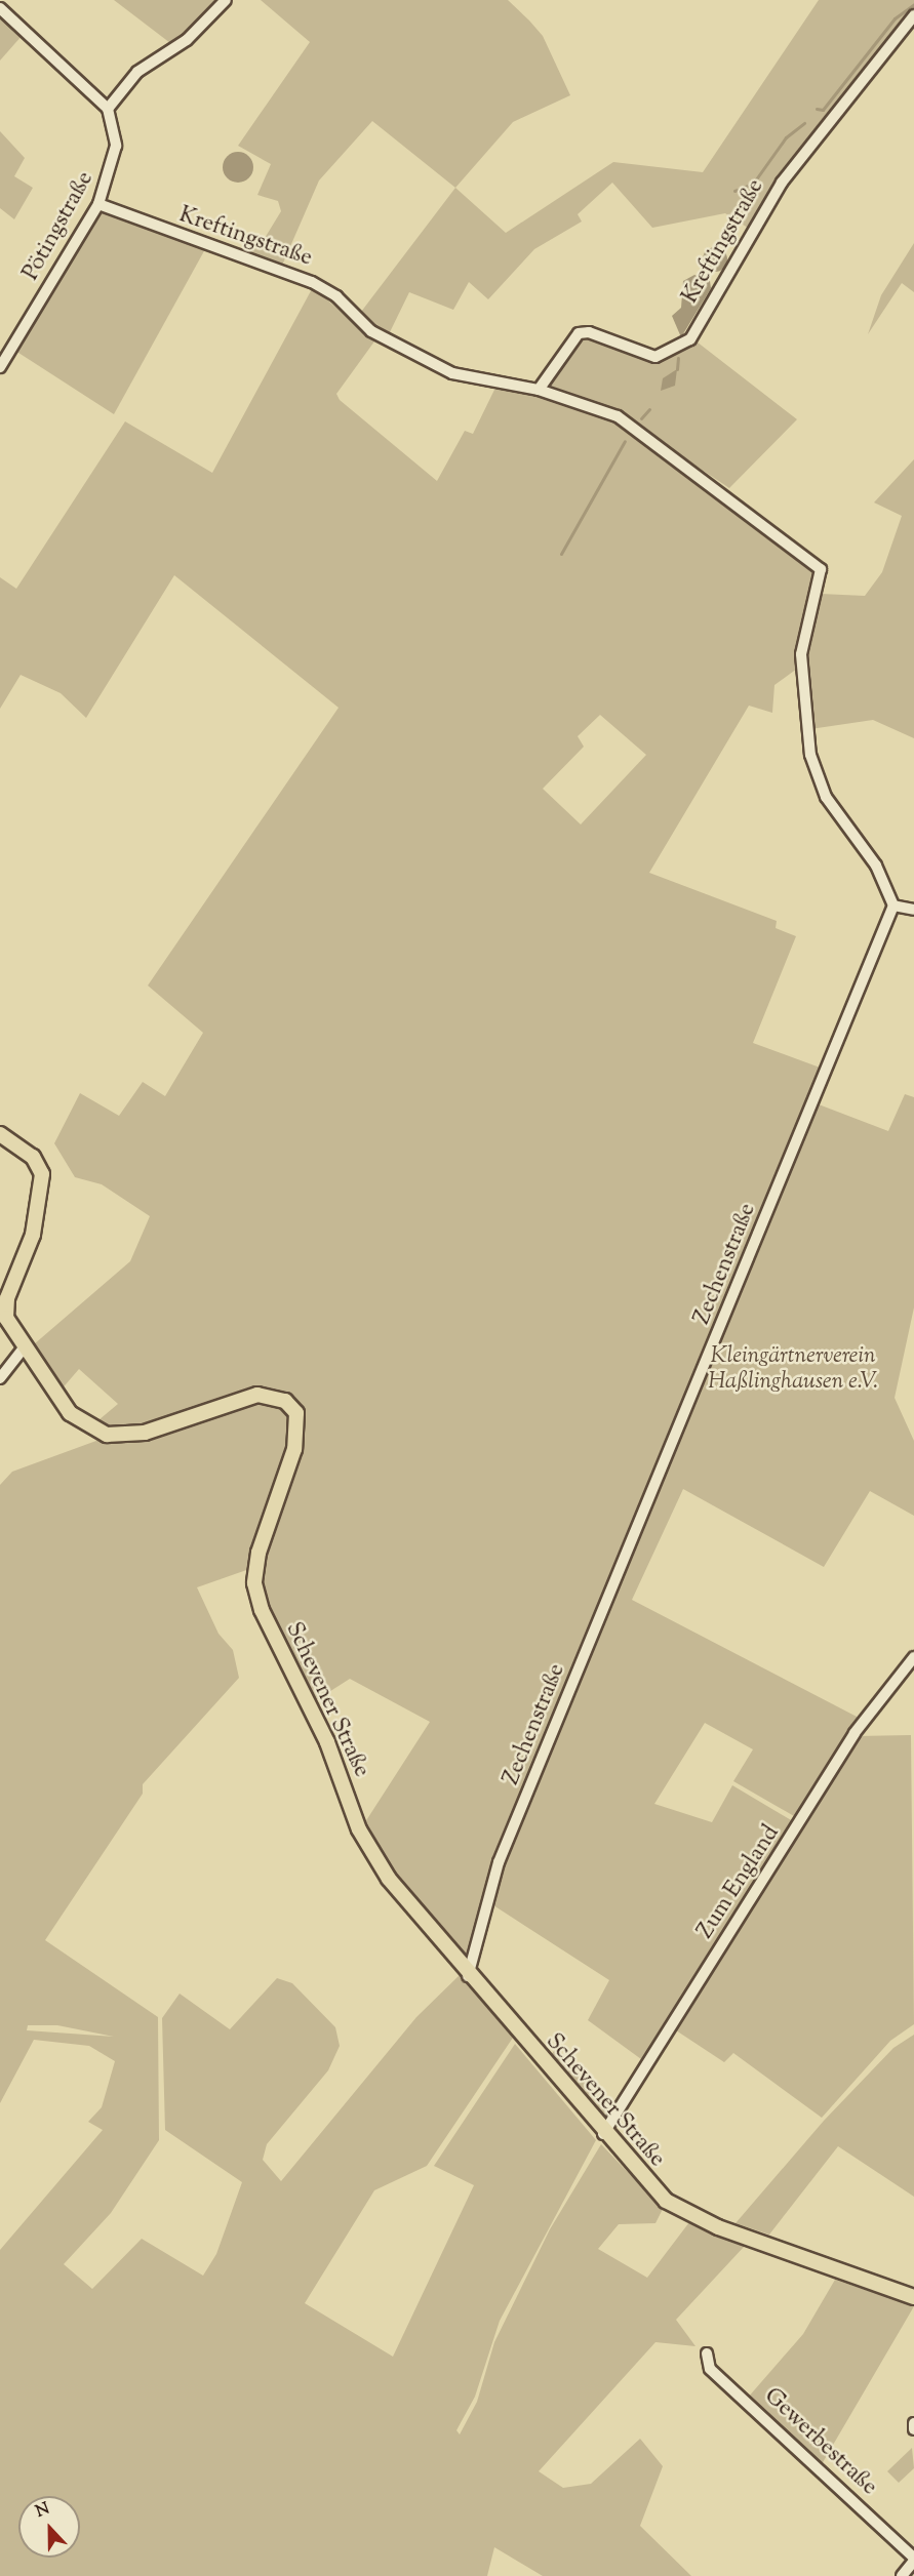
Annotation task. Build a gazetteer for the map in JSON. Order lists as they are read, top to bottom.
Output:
{
  "streets": {
    "main road": ["Schevener Straße"],
    "street": [
      "Pötingstraße",
      "Kreftingstraße",
      "Zechenstraße",
      "Zum England",
      "Gewerbestraße"
    ]
  },
  "crossings": [
    ["Pötingstraße", "Kreftingstraße"],
    ["Kreftingstraße", "Zechenstraße"],
    ["Zechenstraße", "Schevener Straße"],
    ["Schevener Straße", "Zum England"]
  ],
  "parks": ["Kleingärtnerverein Haßlinghausen e.V."],
  "north": "top"
}
